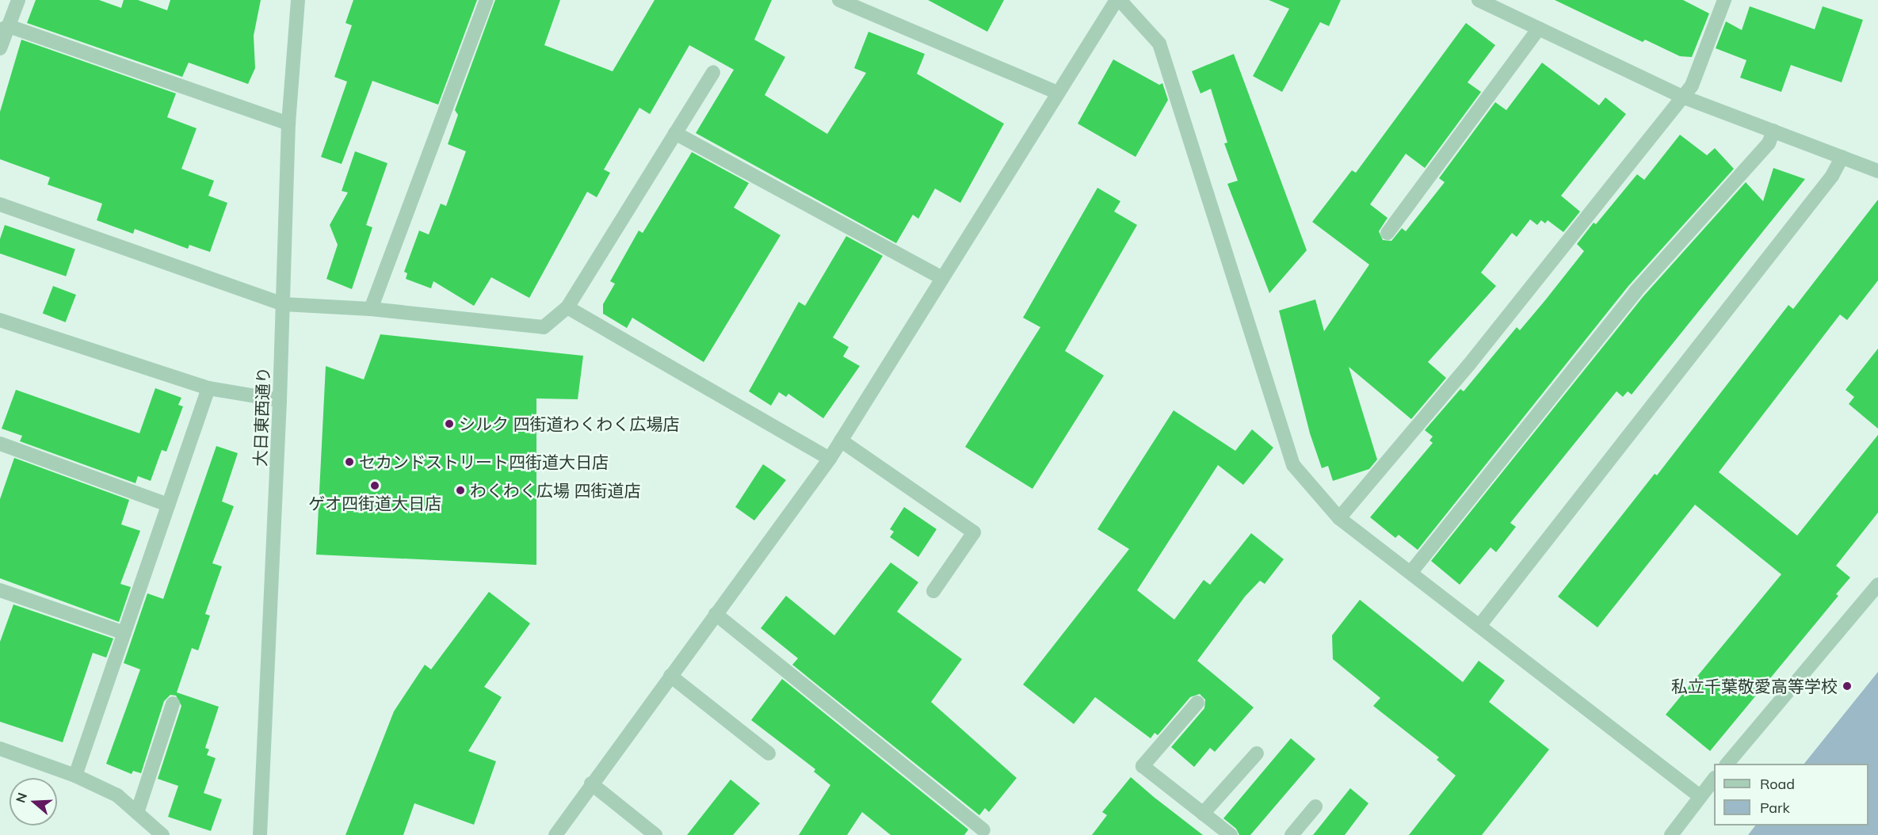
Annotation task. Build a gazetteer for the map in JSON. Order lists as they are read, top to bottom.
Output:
{
  "streets": {
    "street": ["大日東西通り"]
  },
  "places": [
    "シルク 四街道わくわく広場店",
    "セカンドストリート四街道大日店",
    "ゲオ四街道大日店",
    "わくわく広場 四街道店",
    "私立千葉敬愛高等学校"
  ],
  "legend": ["Road", "Park"],
  "north": "left"
}
